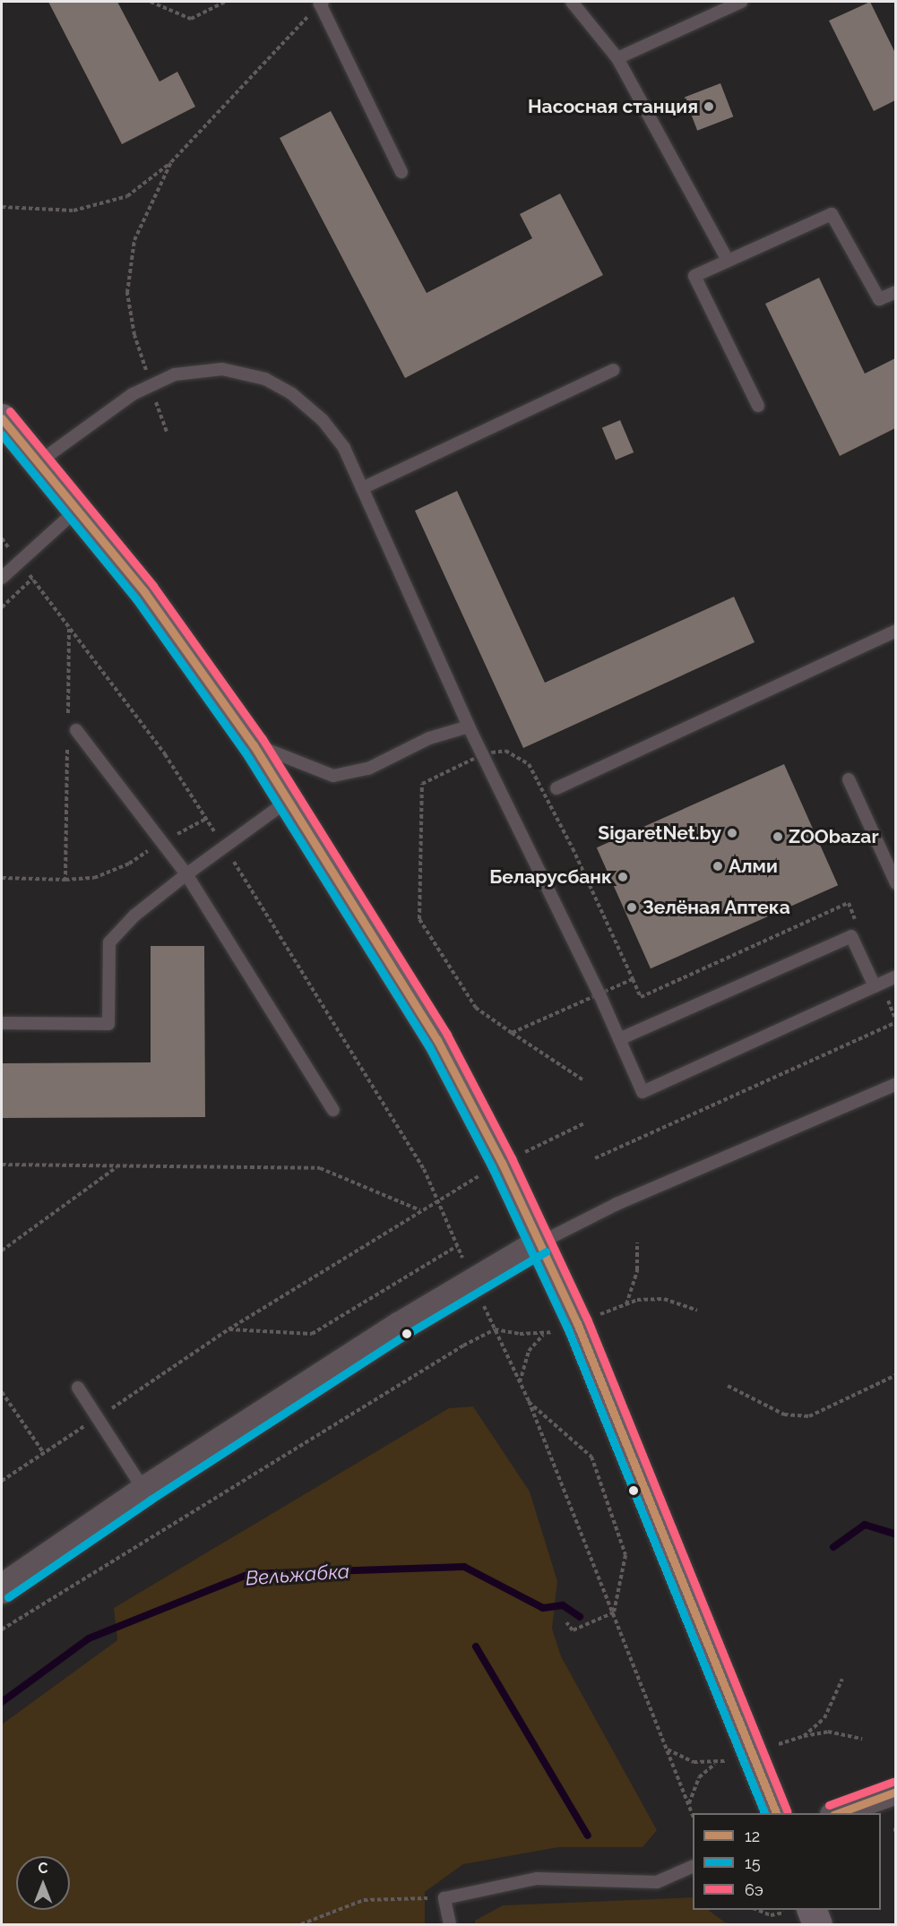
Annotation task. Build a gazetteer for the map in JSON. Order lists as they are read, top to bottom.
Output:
{
  "water": ["Вельжабка"],
  "places": [
    "Насосная станция",
    "SigaretNet.by",
    "ZOObazar",
    "Алми",
    "Беларусбанк",
    "Зелёная Аптека"
  ],
  "lines": ["transit line 6э", "transit line 12", "transit line 15"],
  "legend": ["12", "15", "6э"],
  "north": "top"
}
